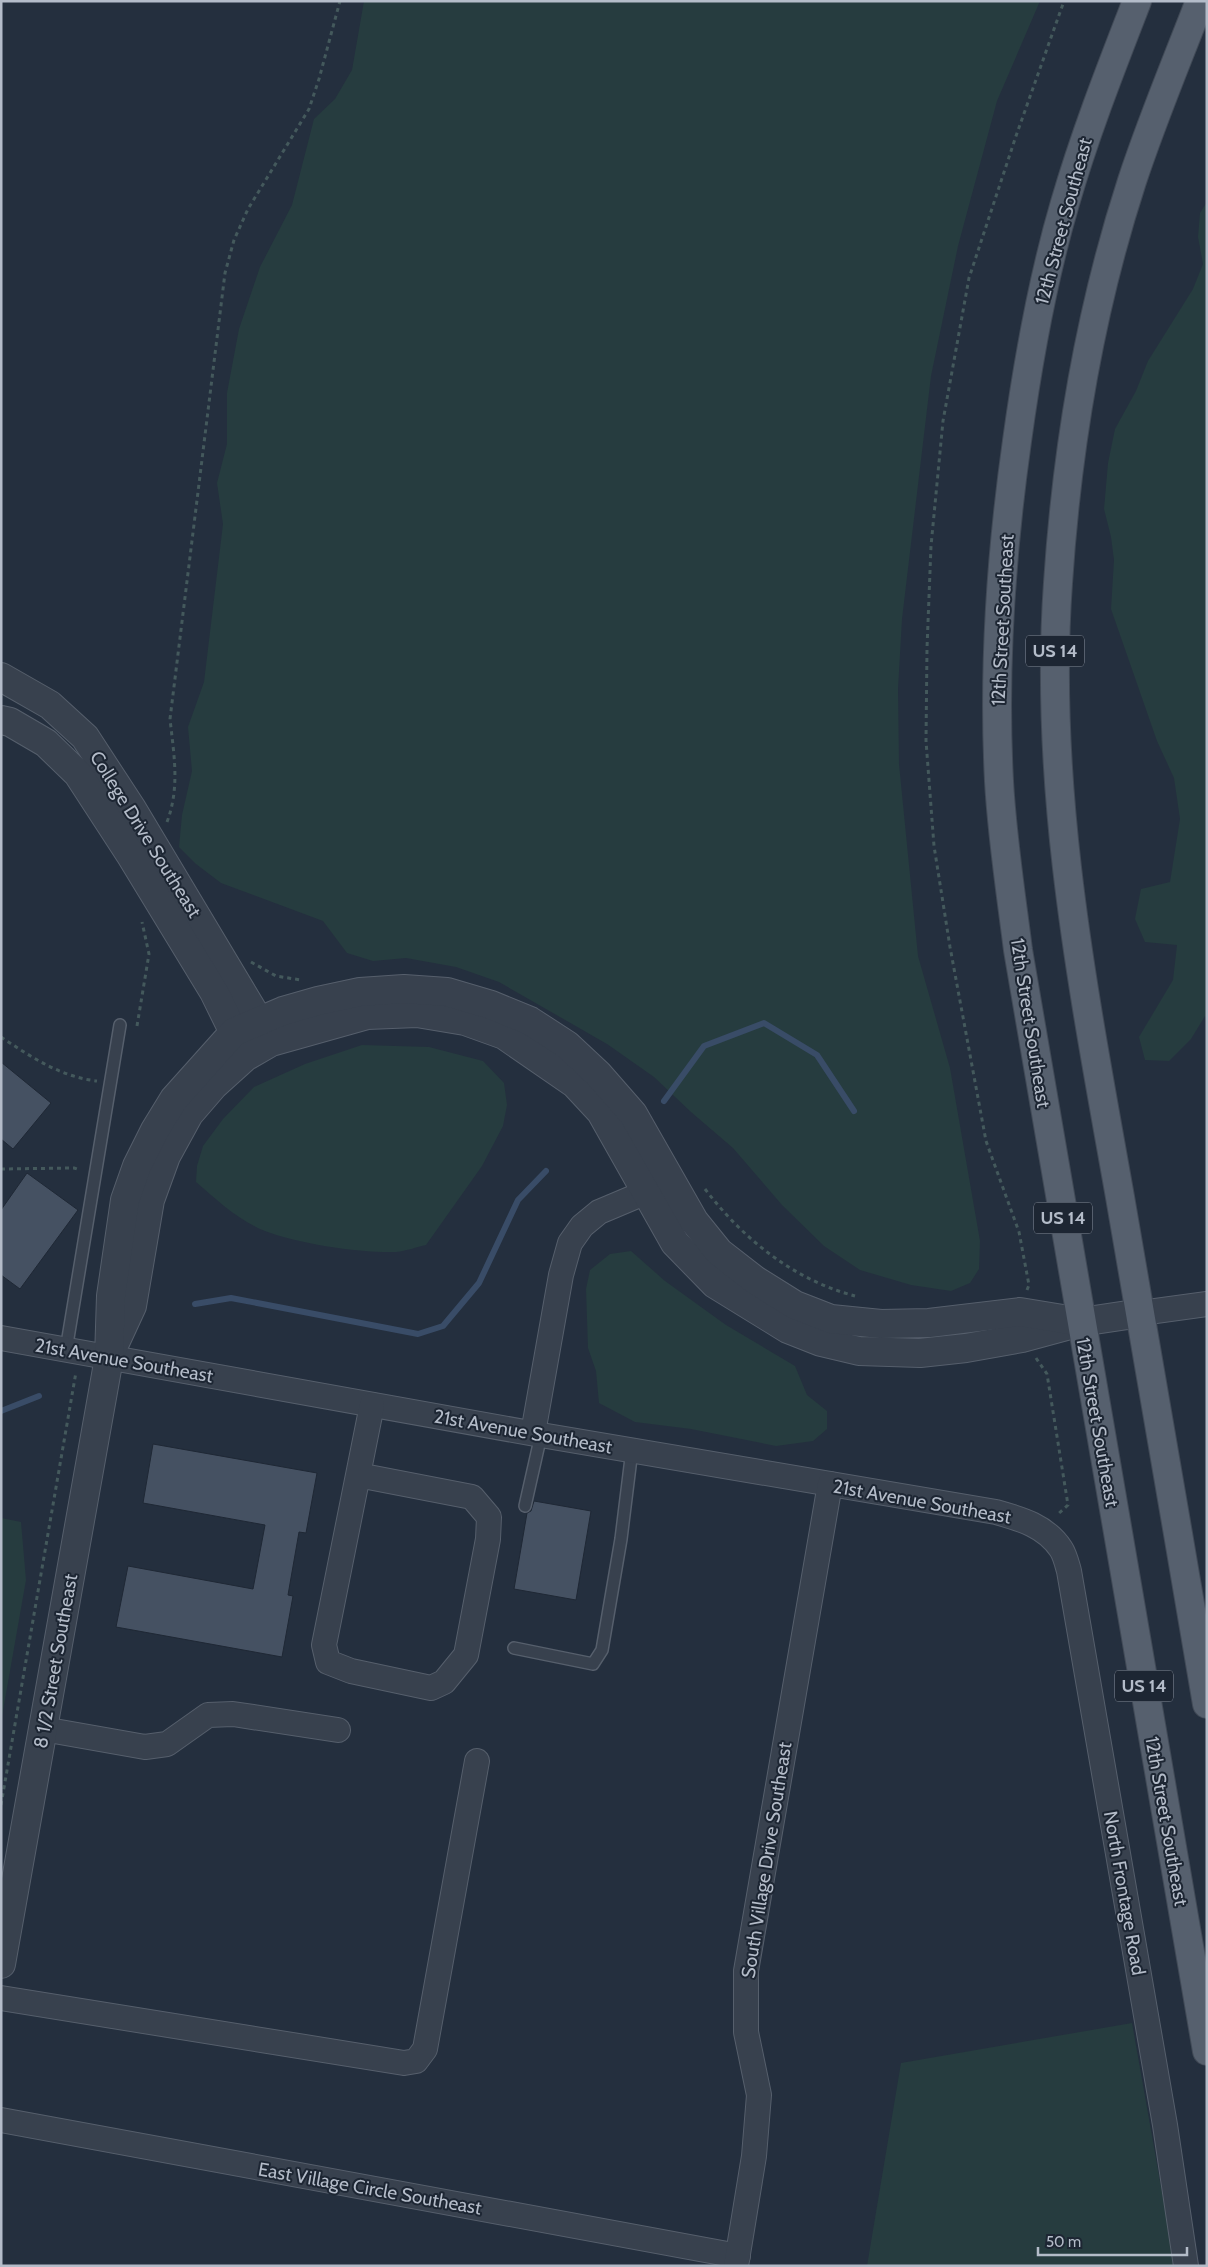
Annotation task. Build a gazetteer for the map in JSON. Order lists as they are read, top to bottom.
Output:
{
  "streets": {
    "main road": ["12th Street Southeast", "US 14"],
    "street": [
      "College Drive Southeast",
      "21st Avenue Southeast",
      "8 1/2 Street Southeast",
      "South Village Drive Southeast",
      "North Frontage Road",
      "East Village Circle Southeast"
    ]
  },
  "crossings": [
    ["College Drive Southeast", "8 1/2 Street Southeast"],
    ["21st Avenue Southeast", "8 1/2 Street Southeast"],
    ["21st Avenue Southeast", "South Village Drive Southeast"],
    ["21st Avenue Southeast", "North Frontage Road"],
    ["South Village Drive Southeast", "East Village Circle Southeast"]
  ],
  "scale_bar": "50 m"
}
